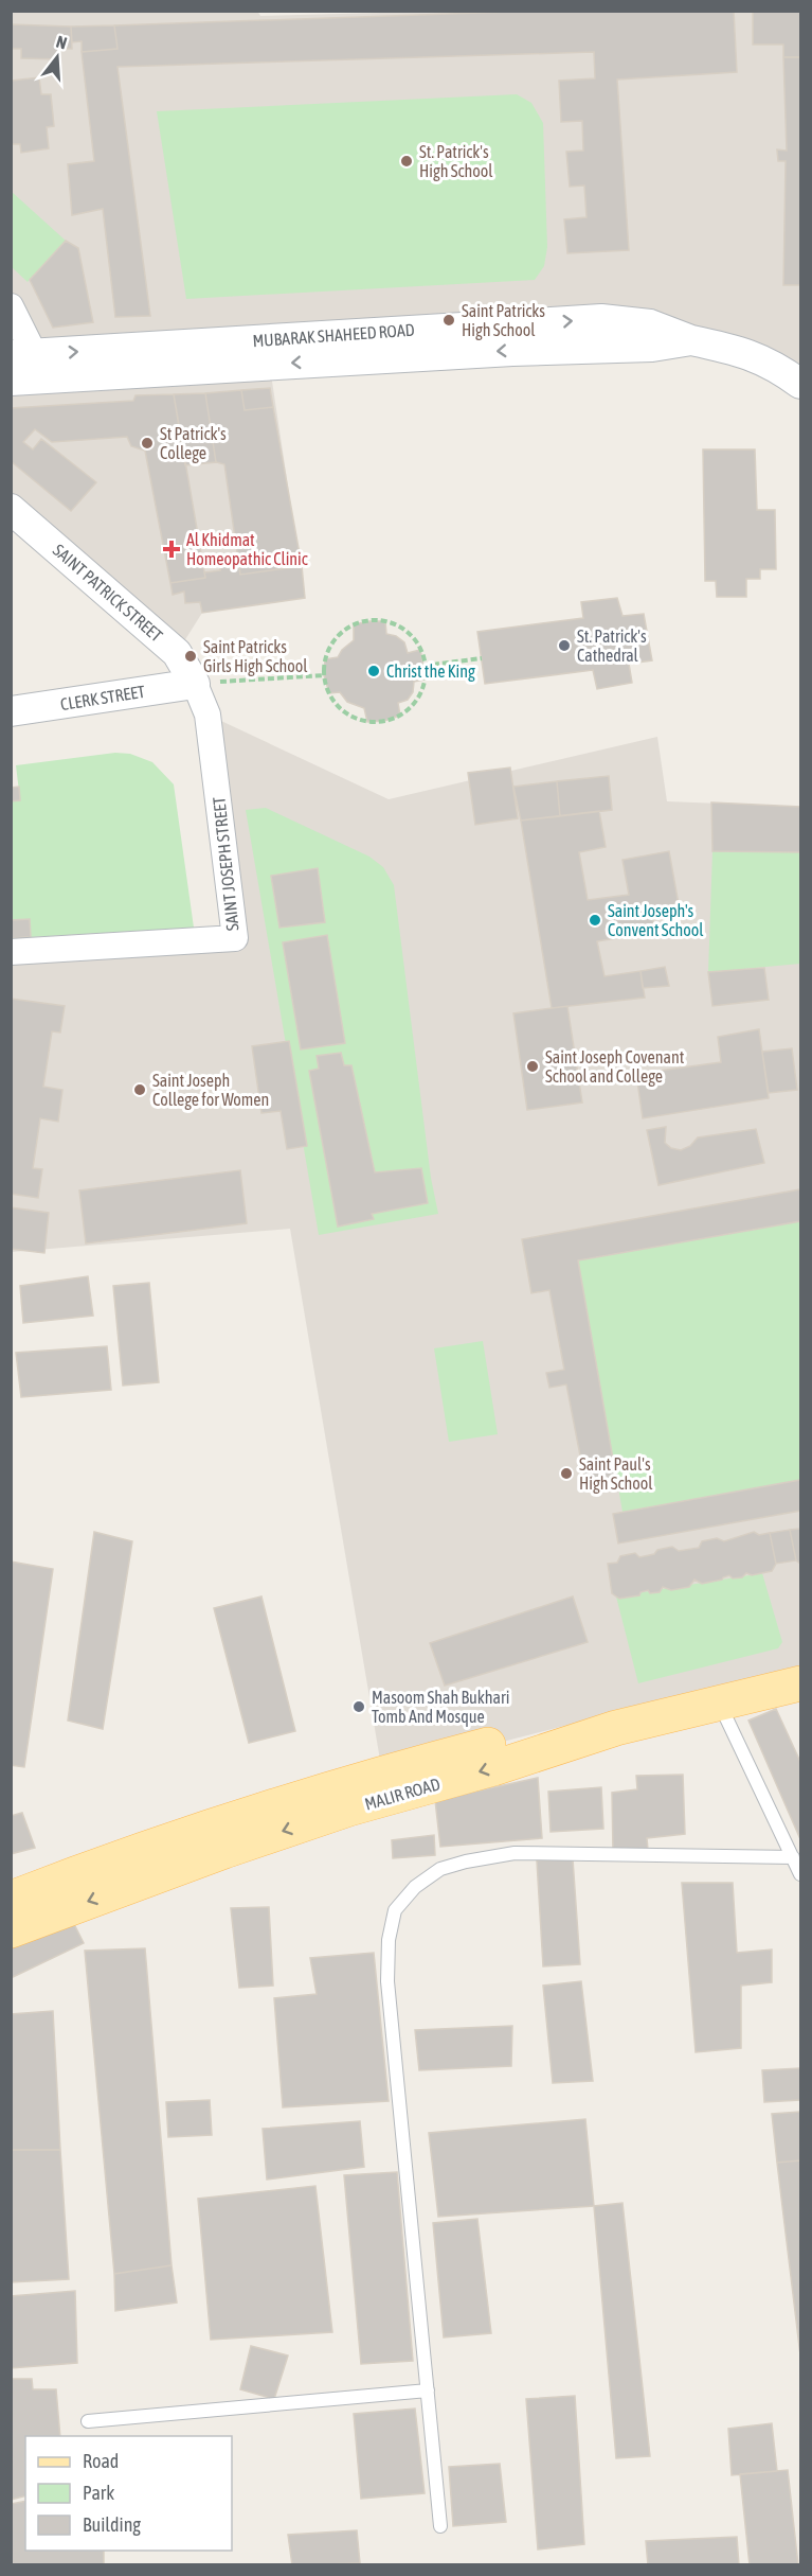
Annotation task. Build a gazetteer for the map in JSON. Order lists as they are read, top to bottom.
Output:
{
  "streets": {
    "main road": ["MALIR ROAD"],
    "street": [
      "MUBARAK SHAHEED ROAD",
      "SAINT PATRICK STREET",
      "CLERK STREET",
      "SAINT JOSEPH STREET"
    ]
  },
  "crossings": [
    ["SAINT PATRICK STREET", "CLERK STREET"],
    ["SAINT PATRICK STREET", "SAINT JOSEPH STREET"],
    ["CLERK STREET", "SAINT JOSEPH STREET"]
  ],
  "places": {
    "other": [
      "St. Patrick's High School",
      "Saint Patricks High School",
      "St Patrick's College",
      "St. Patrick's Cathedral",
      "Saint Patricks Girls High School",
      "Christ the King",
      "Saint Joseph's Convent School",
      "Saint Joseph Covenant School and College",
      "Saint Joseph College for Women",
      "Saint Paul's High School",
      "Masoom Shah Bukhari Tomb And Mosque"
    ],
    "health": ["Al Khidmat Homeopathic Clinic"]
  },
  "legend": ["Road", "Park", "Building"],
  "north": "top"
}
